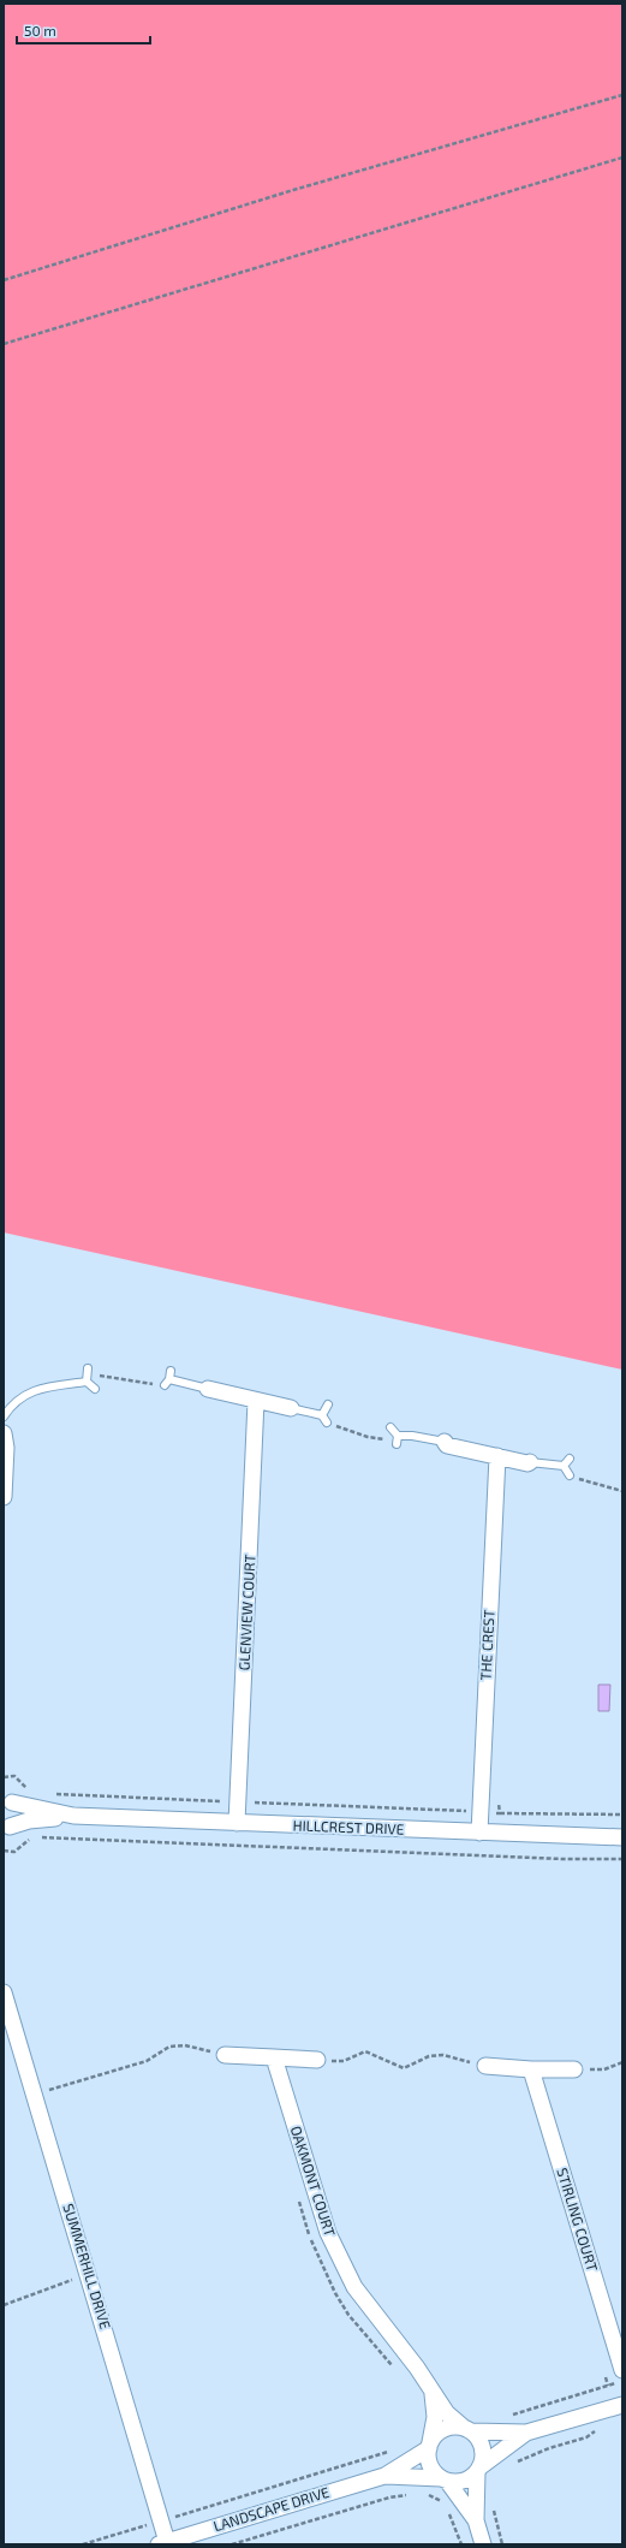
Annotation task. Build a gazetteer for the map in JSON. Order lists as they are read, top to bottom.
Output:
{
  "streets": {
    "street": [
      "GLENVIEW COURT",
      "THE CREST",
      "HILLCREST DRIVE",
      "OAKMONT COURT",
      "STIRLING COURT",
      "SUMMERHILL DRIVE",
      "LANDSCAPE DRIVE"
    ]
  },
  "crossings": [
    ["GLENVIEW COURT", "HILLCREST DRIVE"],
    ["THE CREST", "HILLCREST DRIVE"],
    ["OAKMONT COURT", "LANDSCAPE DRIVE"],
    ["SUMMERHILL DRIVE", "LANDSCAPE DRIVE"]
  ],
  "scale_bar": "50 m"
}
